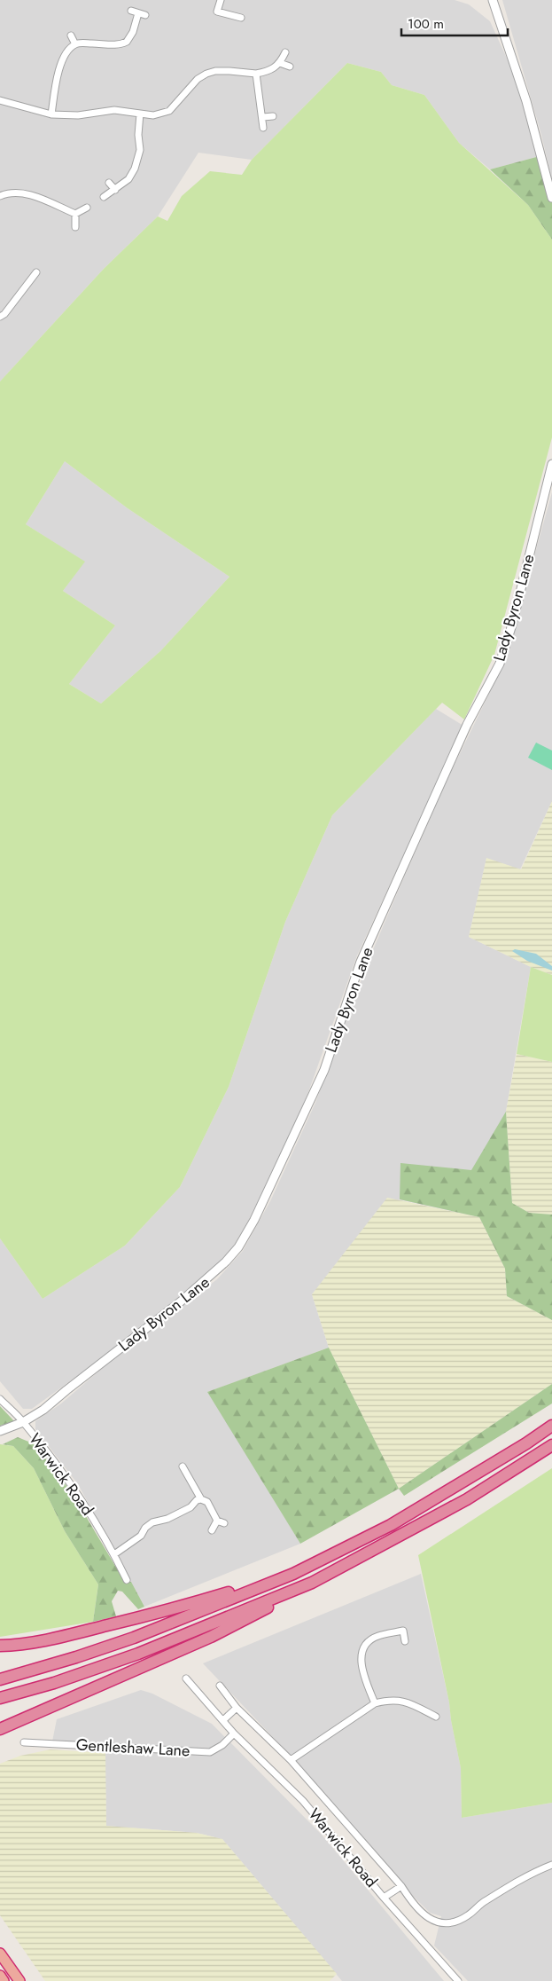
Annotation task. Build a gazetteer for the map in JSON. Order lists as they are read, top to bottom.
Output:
{
  "streets": {
    "street": ["Lady Byron Lane", "Warwick Road", "Gentleshaw Lane"]
  },
  "crossings": [
    ["Lady Byron Lane", "Warwick Road"],
    ["Warwick Road", "Gentleshaw Lane"]
  ],
  "scale_bar": "100 m"
}
